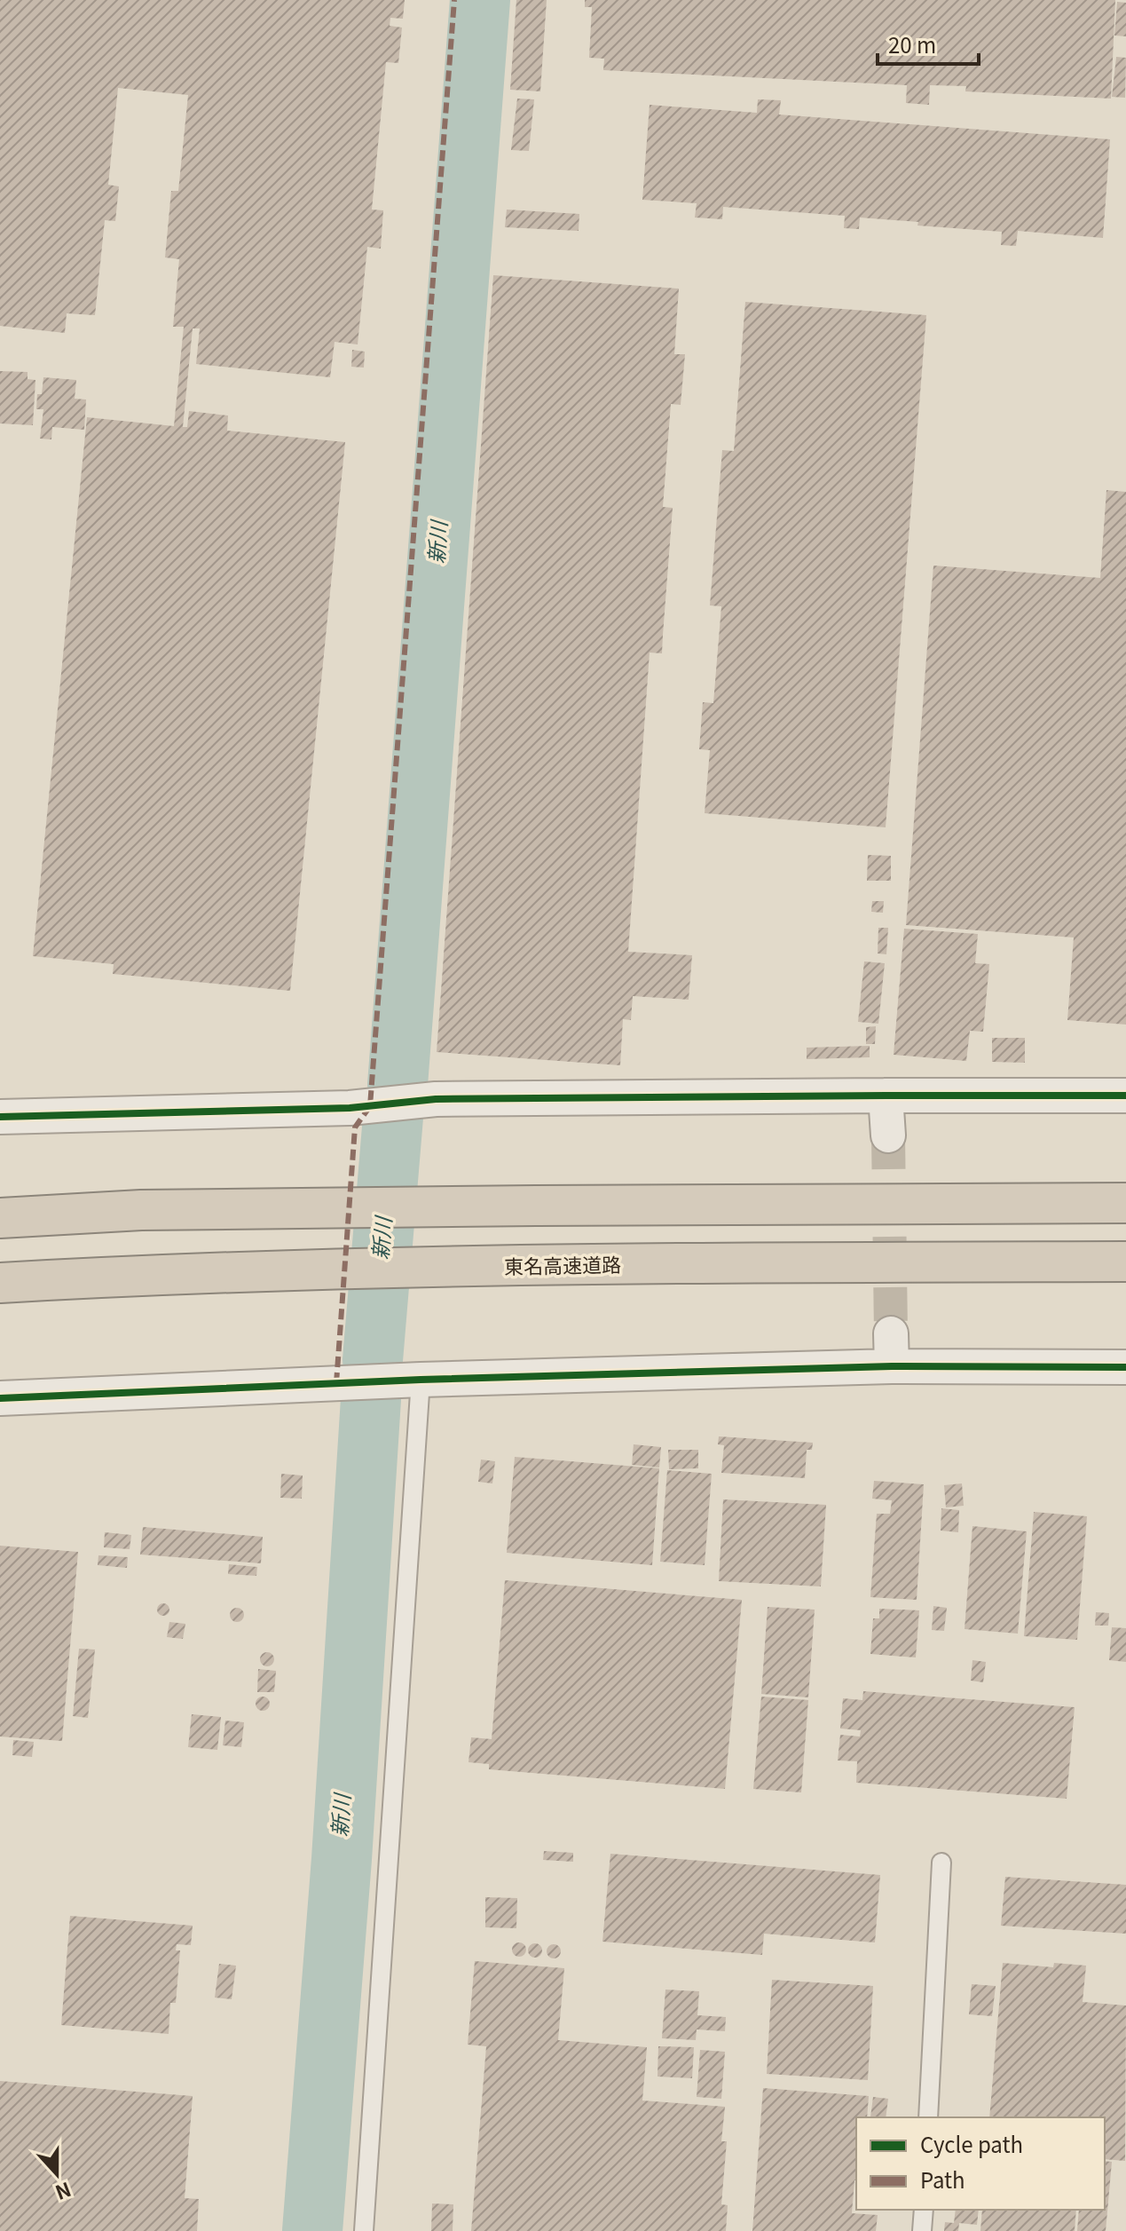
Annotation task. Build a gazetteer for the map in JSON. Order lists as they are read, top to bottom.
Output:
{
  "streets": {
    "highway": ["東名高速道路"]
  },
  "water": ["新川"],
  "legend": ["Cycle path", "Path"],
  "scale_bar": "20 m",
  "north": "bottom"
}
